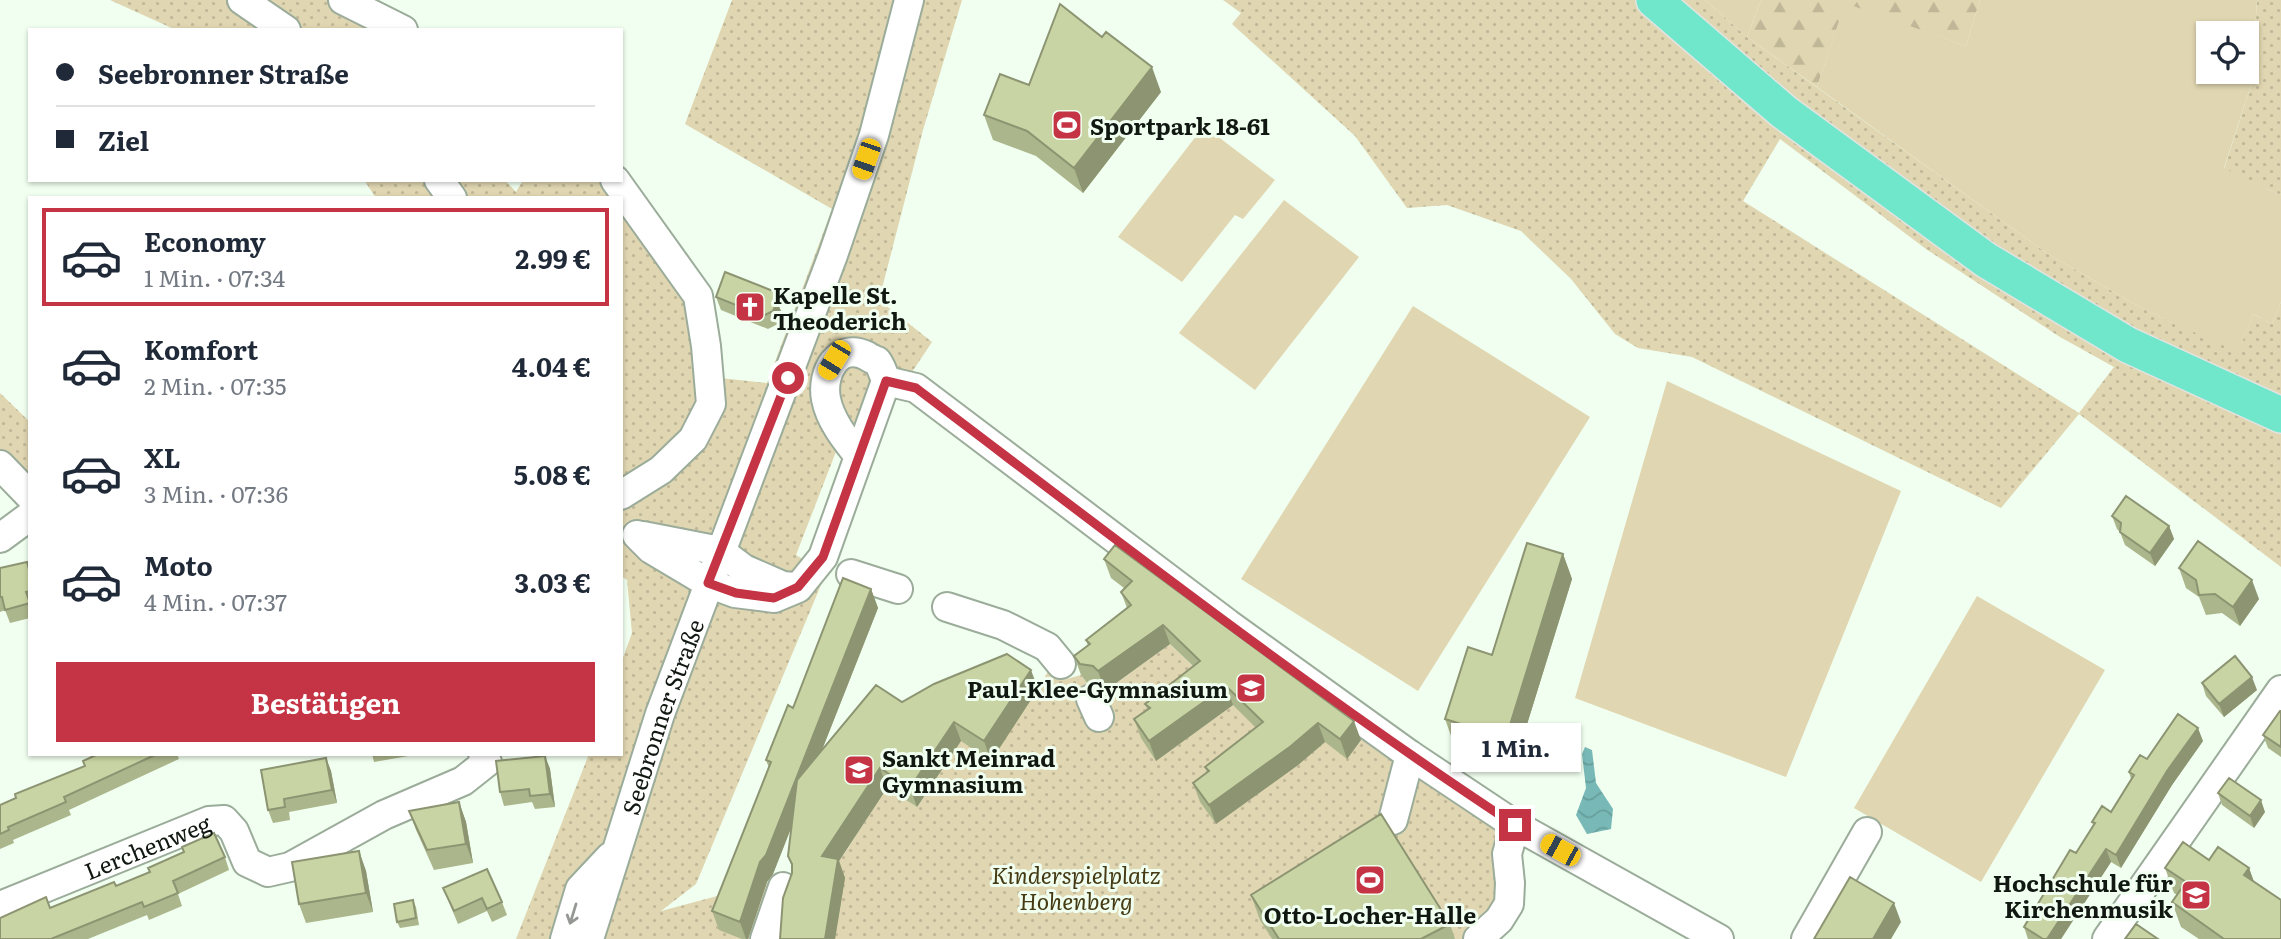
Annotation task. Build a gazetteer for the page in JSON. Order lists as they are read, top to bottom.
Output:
{
  "streets": {
    "street": ["Seebronner Straße", "Lerchenweg"]
  },
  "parks": ["Kinderspielplatz Hohenberg"],
  "places": {
    "sports": ["Sportpark 18-61", "Otto-Locher-Halle"],
    "church": ["Kapelle St. Theoderich"],
    "school or university": ["Paul-Klee-Gymnasium", "Sankt Meinrad Gymnasium", "Hochschule für Kirchenmusik"]
  },
  "page": {
    "banner": ["Seebronner Straße", "Ziel"],
    "list": [
      {
        "name": "Economy",
        "note": "1 Min. · 07:34",
        "value": "2.99 €"
      },
      {
        "name": "Komfort",
        "note": "2 Min. · 07:35",
        "value": "4.04 €"
      },
      {
        "name": "XL",
        "note": "3 Min. · 07:36",
        "value": "5.08 €"
      },
      {
        "name": "Moto",
        "note": "4 Min. · 07:37",
        "value": "3.03 €"
      }
    ],
    "buttons": "Bestätigen",
    "bubble": "1 Min."
  }
}
